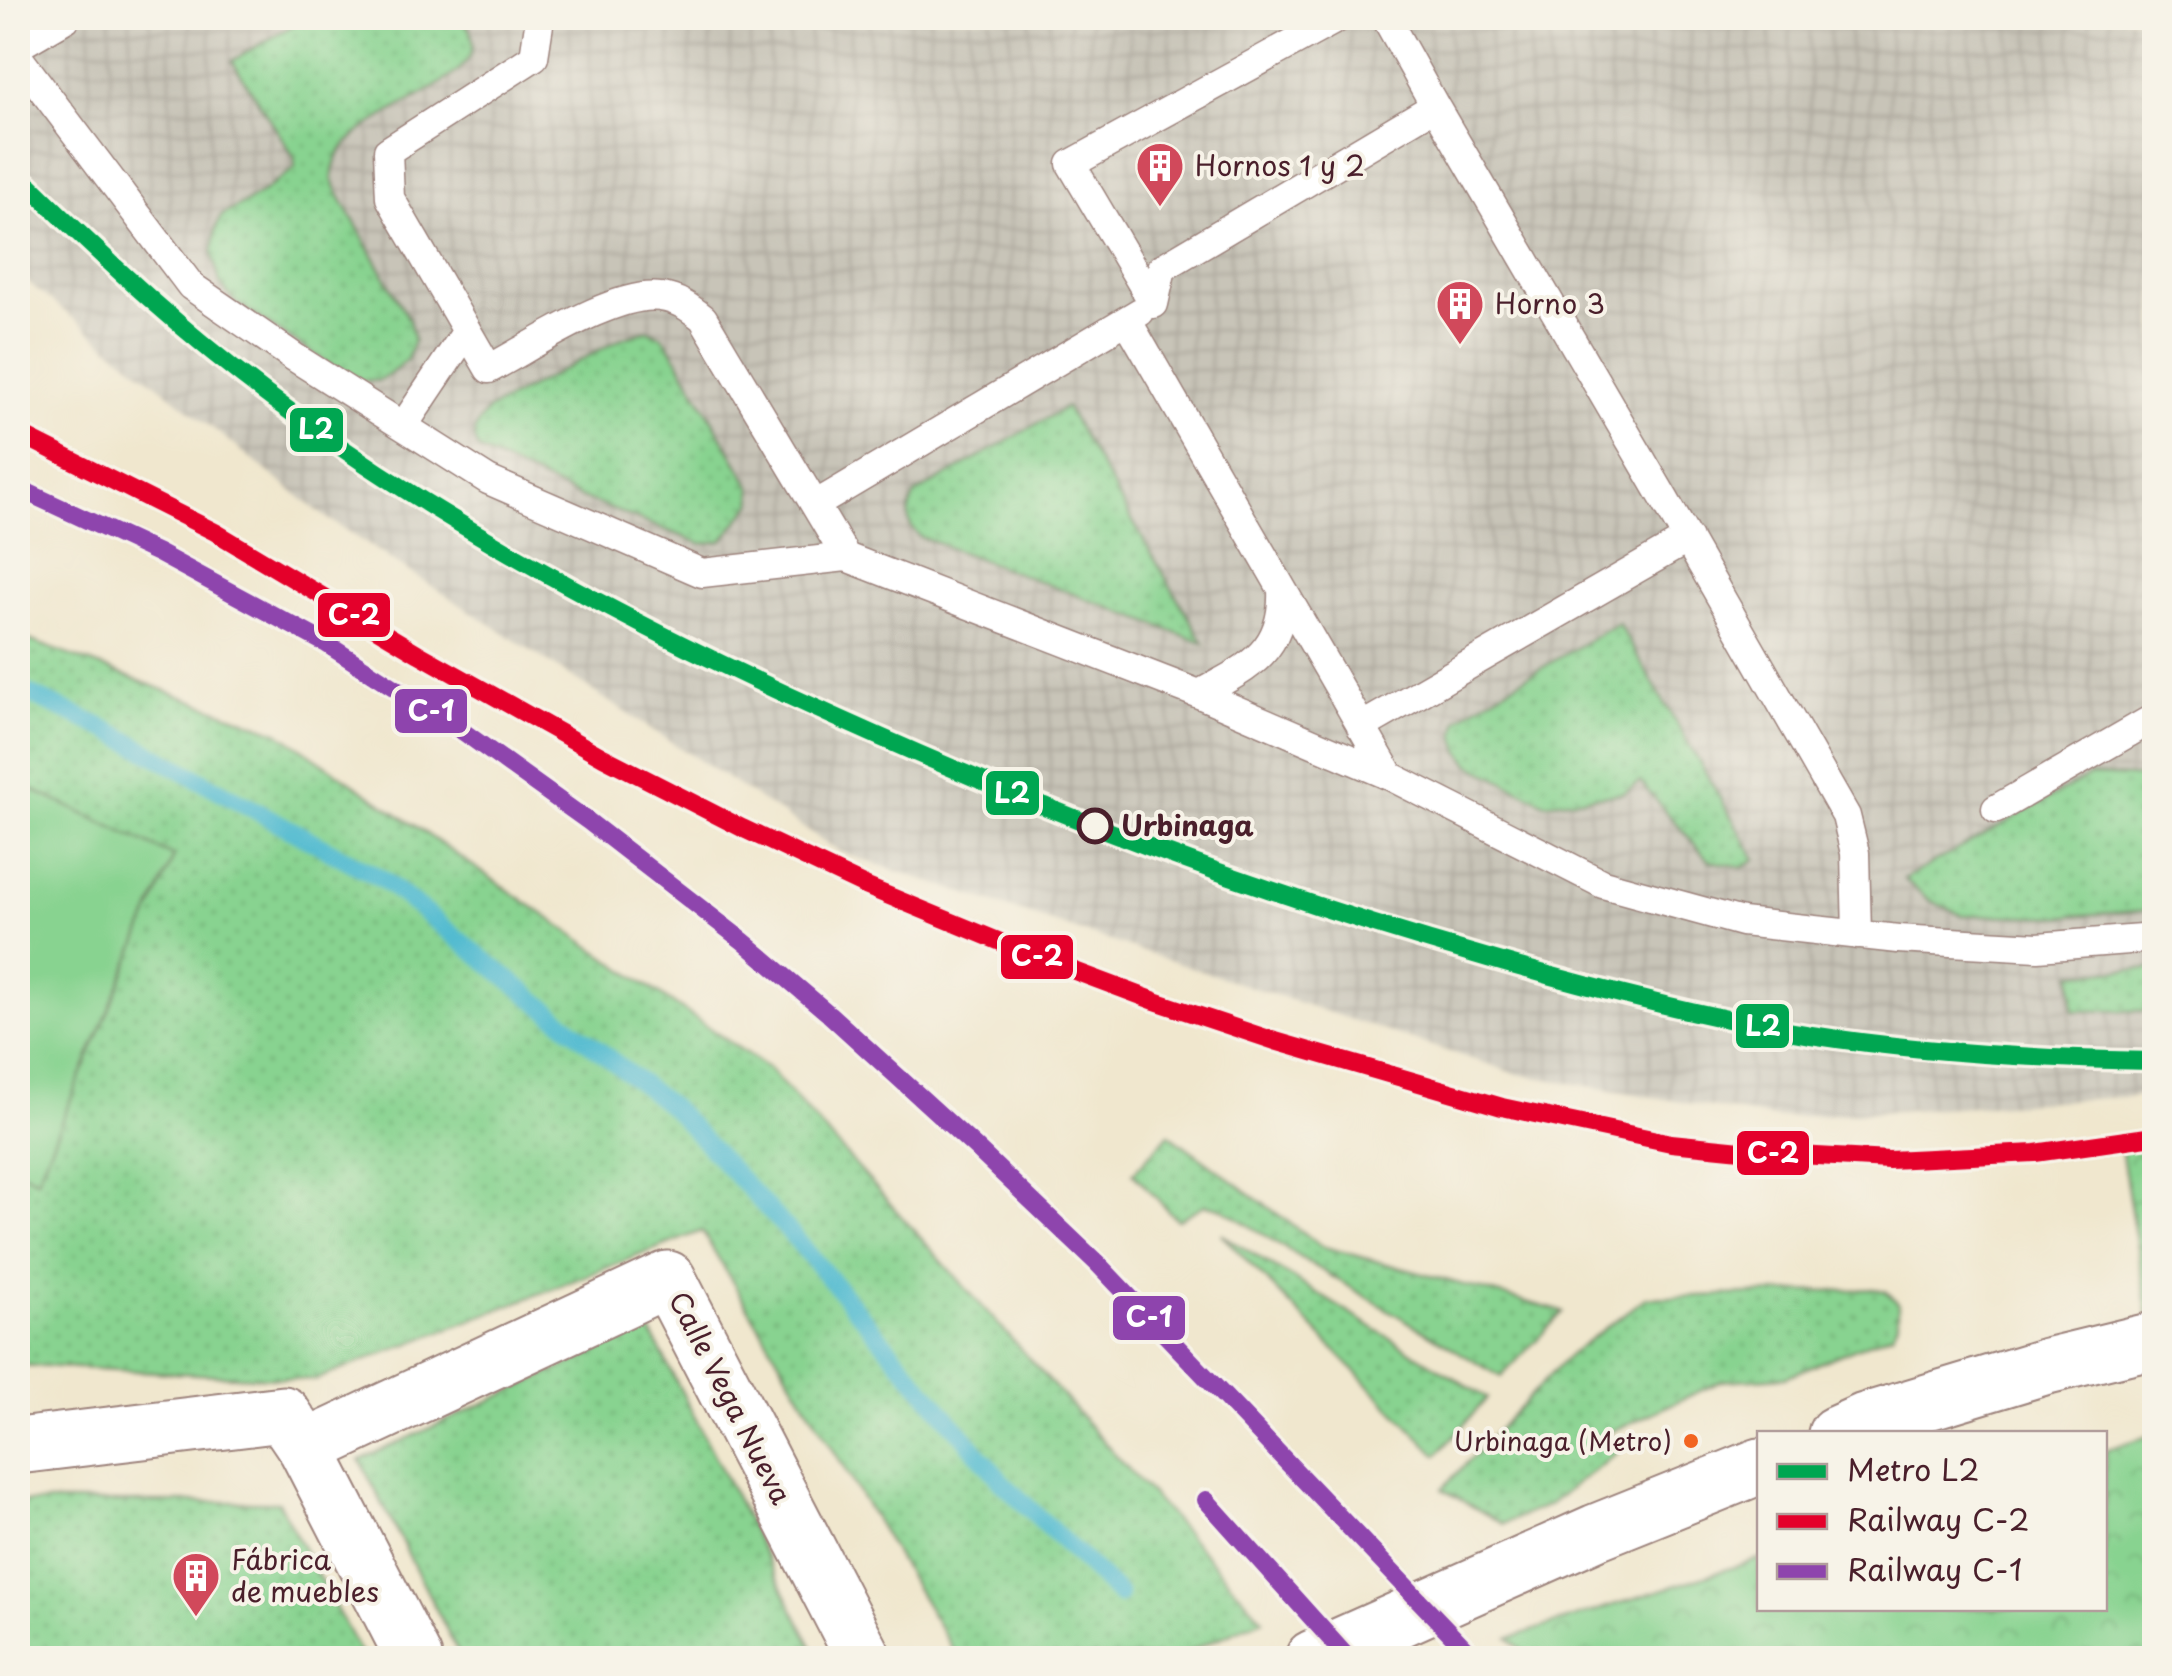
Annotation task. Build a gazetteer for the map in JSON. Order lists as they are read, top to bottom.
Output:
{
  "streets": {
    "street": ["Calle Vega Nueva"]
  },
  "places": {
    "building": ["Hornos 1 y 2", "Horno 3", "Fábrica de muebles"],
    "other": ["Urbinaga", "Urbinaga (Metro)"]
  },
  "lines": ["metro line L2", "rail line C-2", "rail line C-1"],
  "legend": ["Metro L2", "Railway C-2", "Railway C-1"]
}
